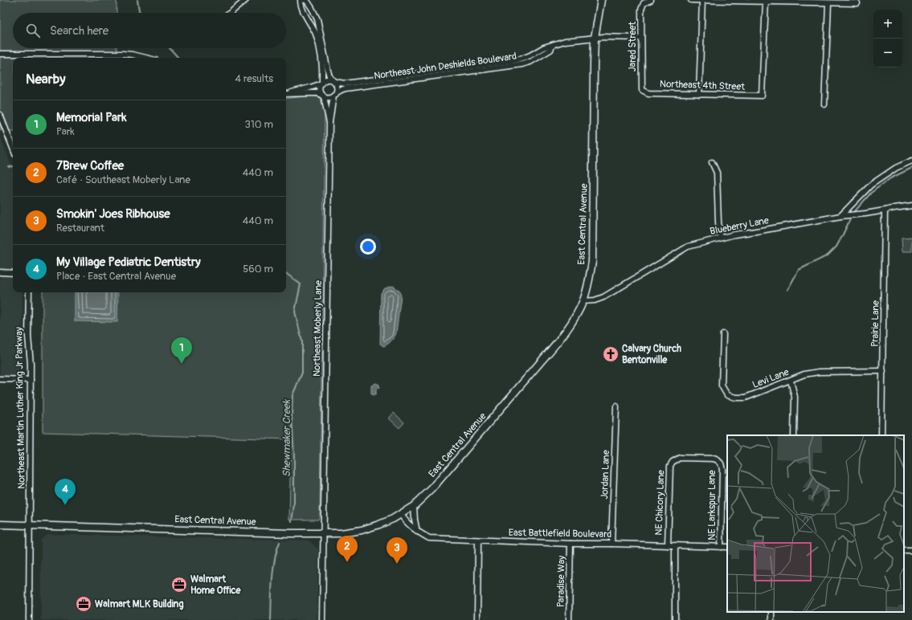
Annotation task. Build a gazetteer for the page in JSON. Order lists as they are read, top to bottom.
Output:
{
  "streets": {
    "main road": ["East Central Avenue"],
    "street": [
      "Jared Street",
      "Northeast John Deshields Boulevard",
      "Northeast 4th Street",
      "Blueberry Lane",
      "Prairie Lane",
      "Northeast Moberly Lane",
      "Levi Lane",
      "Northeast Martin Luther King Jr Parkway",
      "Jordan Lane",
      "NE Chicory Lane",
      "NE Larkspur Lane",
      "East Battlefield Boulevard",
      "Paradise Way"
    ]
  },
  "crossings": [
    ["Jared Street", "Northeast John Deshields Boulevard"],
    ["Jared Street", "Northeast 4th Street"],
    ["Northeast John Deshields Boulevard", "East Central Avenue"],
    ["Northeast John Deshields Boulevard", "Northeast Moberly Lane"],
    ["East Central Avenue", "Blueberry Lane"],
    ["East Central Avenue", "Northeast Moberly Lane"],
    ["East Central Avenue", "Northeast Martin Luther King Jr Parkway"],
    ["East Central Avenue", "East Battlefield Boulevard"],
    ["Blueberry Lane", "Prairie Lane"],
    ["Prairie Lane", "Levi Lane"],
    ["Jordan Lane", "East Battlefield Boulevard"],
    ["NE Chicory Lane", "NE Larkspur Lane"],
    ["NE Chicory Lane", "East Battlefield Boulevard"],
    ["NE Larkspur Lane", "East Battlefield Boulevard"],
    ["East Battlefield Boulevard", "Paradise Way"]
  ],
  "water": ["Shewmaker Creek"],
  "places": {
    "church": ["Calvary Church Bentonville"],
    "office": ["Walmart Home Office", "Walmart MLK Building"]
  },
  "page": {
    "map_buttons": ["+", "−"],
    "search": "Search here",
    "heading": ["Nearby", "4 results"],
    "list": [
      {
        "mark": "1",
        "name": "Memorial Park",
        "note": "Park",
        "value": "310 m"
      },
      {
        "mark": "2",
        "name": "7Brew Coffee",
        "note": "Café · Southeast Moberly Lane",
        "value": "440 m"
      },
      {
        "mark": "3",
        "name": "Smokin' Joes Ribhouse",
        "note": "Restaurant",
        "value": "440 m"
      },
      {
        "mark": "4",
        "name": "My Village Pediatric Dentistry",
        "note": "Place · East Central Avenue",
        "value": "560 m"
      }
    ],
    "pins": [
      "1",
      "4",
      "2",
      "3"
    ]
  }
}
